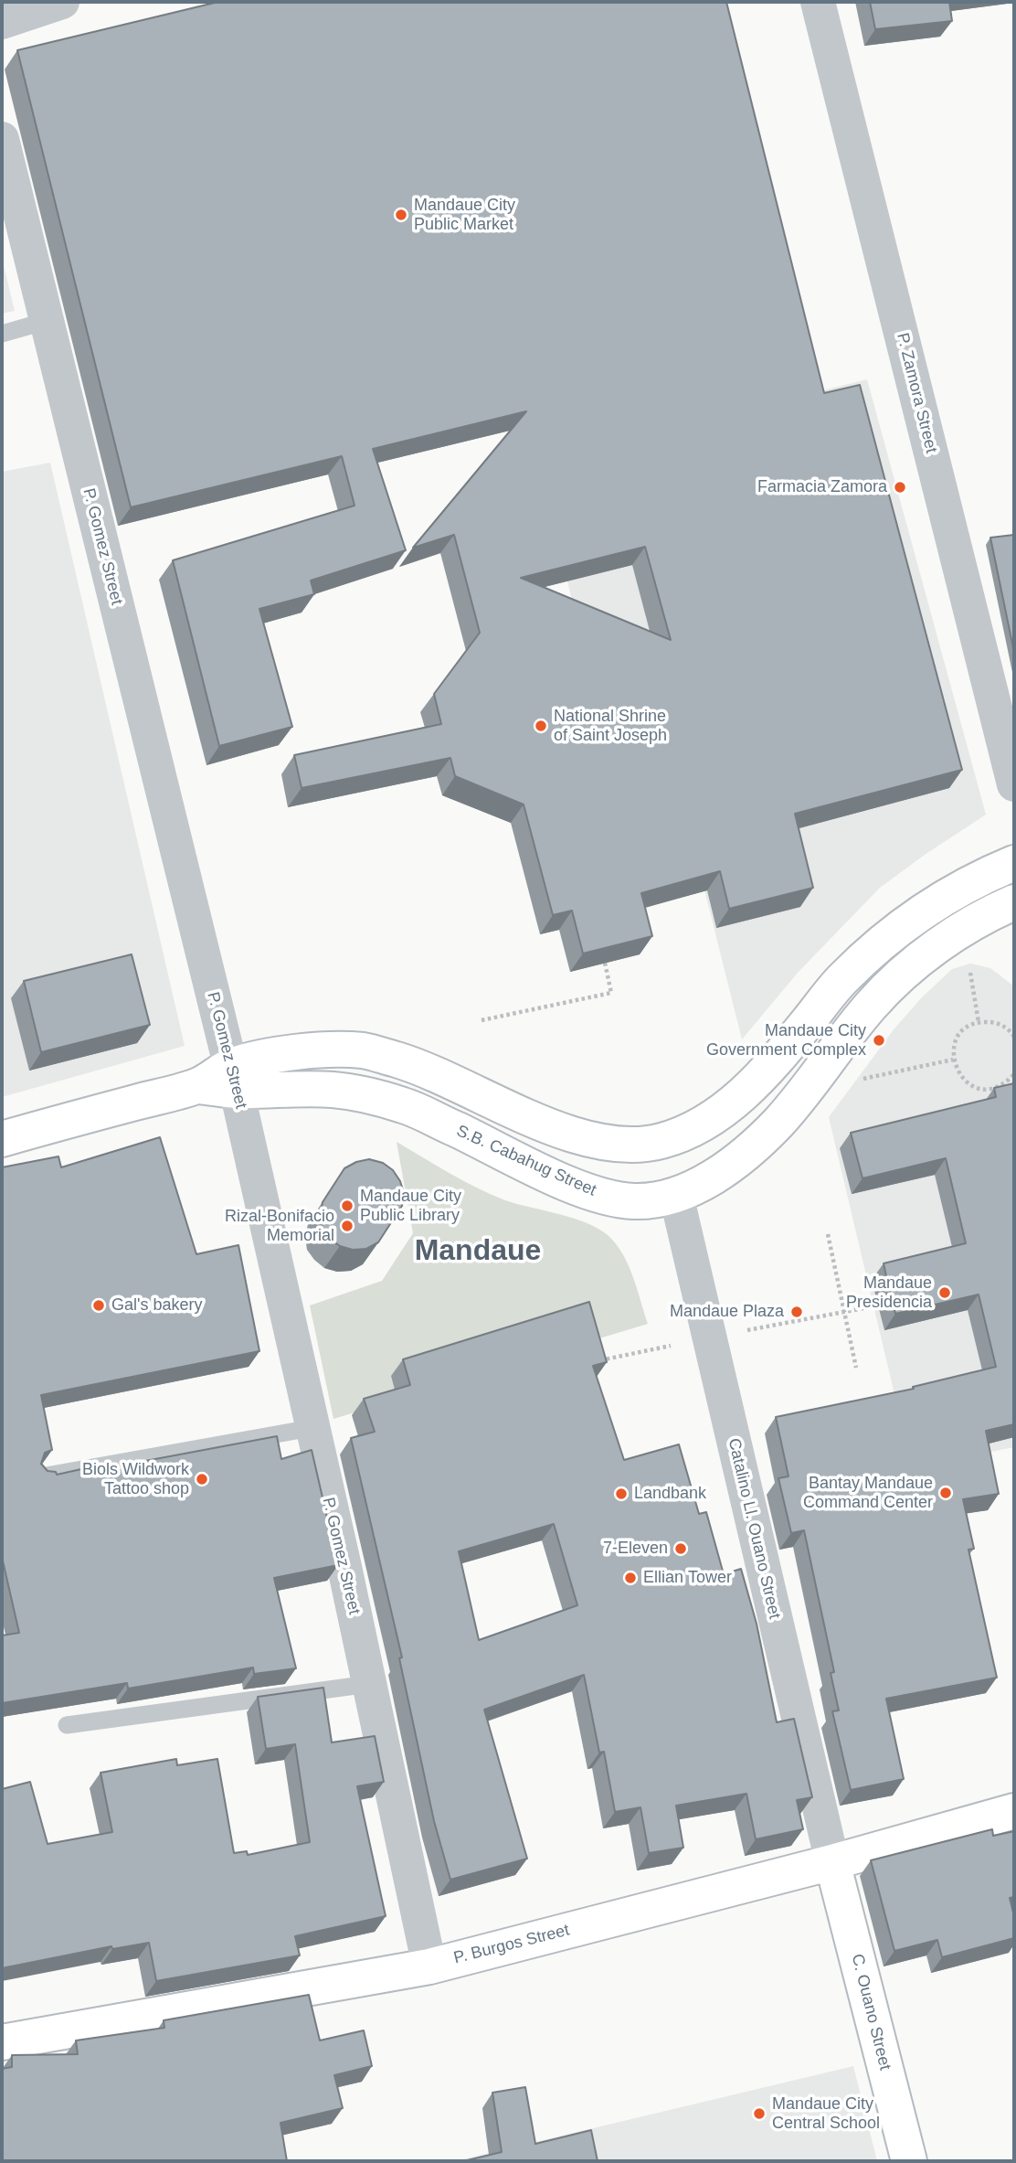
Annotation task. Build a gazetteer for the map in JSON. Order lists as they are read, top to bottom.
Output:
{
  "streets": {
    "street": [
      "P. Zamora Street",
      "P. Gomez Street",
      "S.B. Cabahug Street",
      "Catalino Ll. Ouano Street",
      "P. Burgos Street",
      "C. Ouano Street"
    ]
  },
  "crossings": [
    ["P. Gomez Street", "S.B. Cabahug Street"],
    ["P. Gomez Street", "P. Burgos Street"],
    ["S.B. Cabahug Street", "Catalino Ll. Ouano Street"],
    ["Catalino Ll. Ouano Street", "P. Burgos Street"],
    ["Catalino Ll. Ouano Street", "C. Ouano Street"],
    ["P. Burgos Street", "C. Ouano Street"]
  ],
  "districts": ["Mandaue"],
  "places": [
    "Mandaue City Public Market",
    "Farmacia Zamora",
    "National Shrine of Saint Joseph",
    "Mandaue City Government Complex",
    "Mandaue City Public Library",
    "Rizal-Bonifacio Memorial",
    "Mandaue Presidencia",
    "Gal's bakery",
    "Mandaue Plaza",
    "Biols Wildwork Tattoo shop",
    "Bantay Mandaue Command Center",
    "Landbank",
    "7-Eleven",
    "Ellian Tower",
    "Mandaue City Central School"
  ]
}
